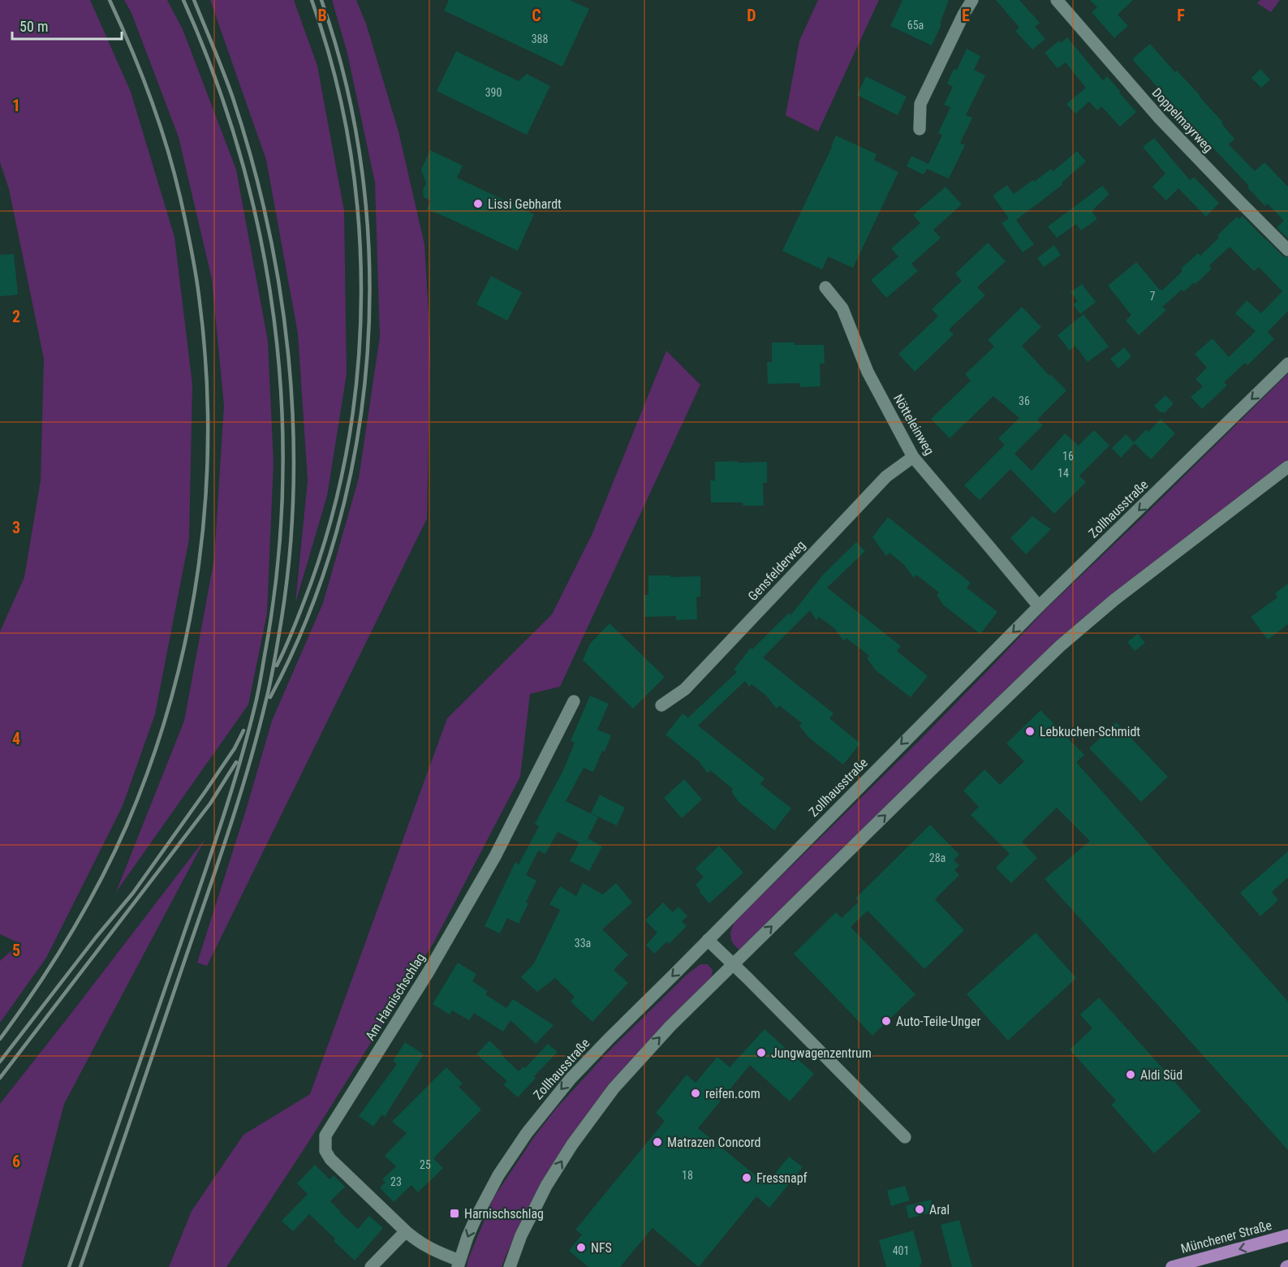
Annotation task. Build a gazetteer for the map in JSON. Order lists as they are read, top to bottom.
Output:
{
  "streets": {
    "main road": [
      "Doppelmayrweg",
      "Nötteleinweg",
      "Zollhausstraße",
      "Gensfelderweg",
      "Am Harnischschlag",
      "Münchener Straße"
    ]
  },
  "crossings": [
    ["Nötteleinweg", "Zollhausstraße"],
    ["Nötteleinweg", "Gensfelderweg"],
    ["Zollhausstraße", "Am Harnischschlag"]
  ],
  "one_way": ["Münchener Straße"],
  "places": {
    "other": [
      "Lissi Gebhardt",
      "Lebkuchen-Schmidt",
      "Auto-Teile-Unger",
      "Jungwagenzentrum",
      "Aldi Süd",
      "reifen.com",
      "Matrazen Concord",
      "Fressnapf",
      "Aral",
      "NFS"
    ],
    "transit": ["Harnischschlag"]
  },
  "house_numbers": [
    "65a",
    "388",
    "390",
    "7",
    "36",
    "16",
    "14",
    "28a",
    "33a",
    "25",
    "18",
    "23",
    "401"
  ],
  "scale_bar": "50 m",
  "grid": {
    "columns": [
      "B",
      "C",
      "D",
      "E",
      "F"
    ],
    "rows": [
      "1",
      "2",
      "3",
      "4",
      "5",
      "6"
    ]
  }
}
